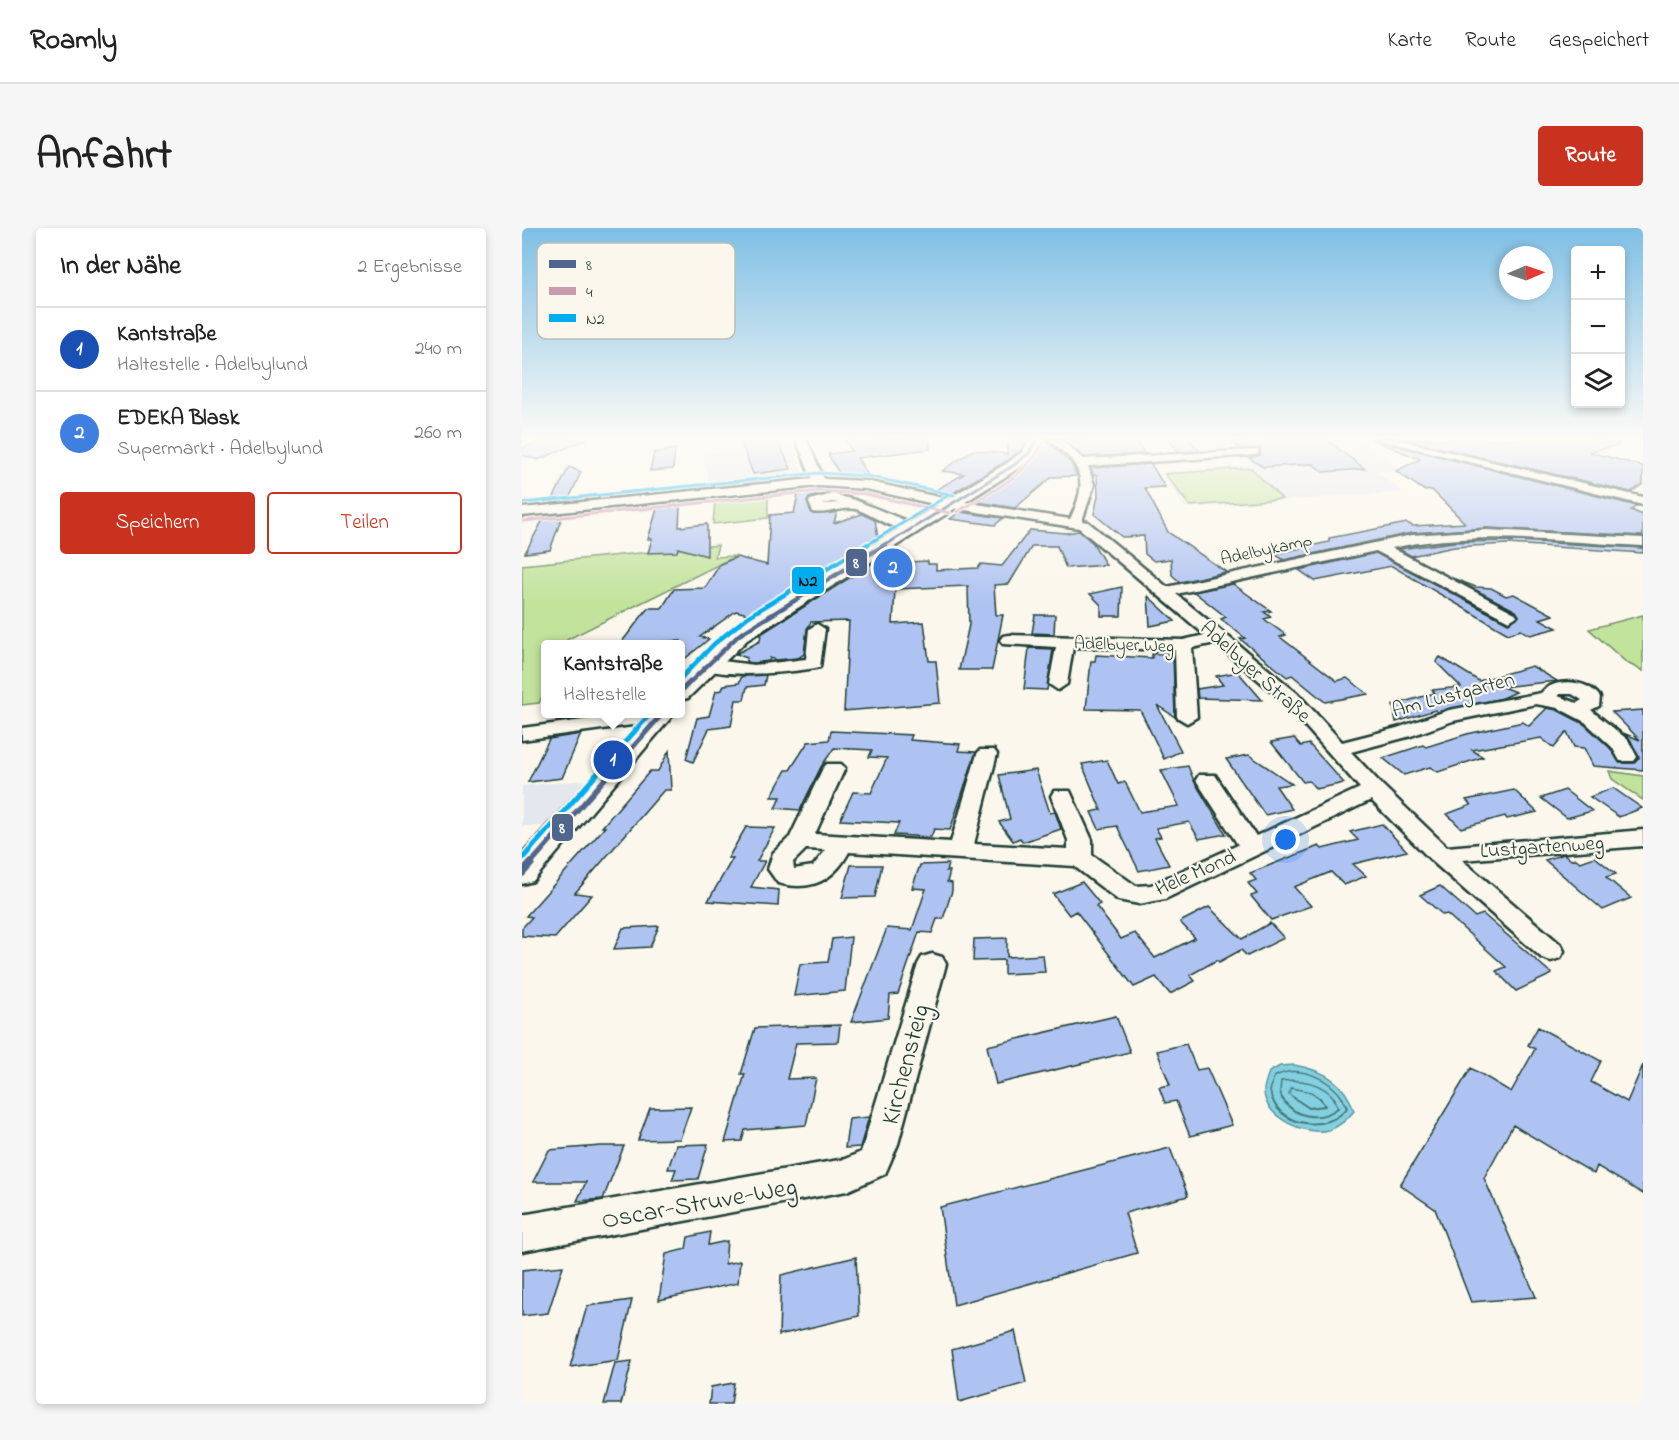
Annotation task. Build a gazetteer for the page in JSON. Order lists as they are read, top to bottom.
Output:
{
  "streets": {
    "street": [
      "Adelbykamp",
      "Adelbyer Weg",
      "Adelbyer Straße",
      "Am Lustgarten",
      "Lustgartenweg",
      "Hele Mond",
      "Kirchensteig",
      "Oscar-Struve-Weg"
    ]
  },
  "crossings": [
    ["Adelbykamp", "Adelbyer Straße"],
    ["Adelbyer Weg", "Adelbyer Straße"],
    ["Adelbyer Straße", "Am Lustgarten"],
    ["Adelbyer Straße", "Lustgartenweg"],
    ["Adelbyer Straße", "Hele Mond"],
    ["Kirchensteig", "Oscar-Struve-Weg"]
  ],
  "lines": ["transit line 8", "transit line 4", "transit line N2"],
  "legend": ["8", "4", "N2"],
  "north": "right",
  "page": {
    "header": "Roamly",
    "nav": ["Karte", "Route", "Gespeichert"],
    "title": "Anfahrt",
    "buttons": [
      "Route",
      ["Speichern", "Teilen"]
    ],
    "heading": ["In der Nähe", "2 Ergebnisse"],
    "map_buttons": ["+", "−"],
    "list": [
      {
        "mark": "1",
        "name": "Kantstraße",
        "note": "Haltestelle · Adelbylund",
        "value": "240 m"
      },
      {
        "mark": "2",
        "name": "EDEKA Blask",
        "note": "Supermarkt · Adelbylund",
        "value": "260 m"
      }
    ],
    "pins": ["2", "1"],
    "popup": ["Kantstraße", "Haltestelle"]
  }
}
